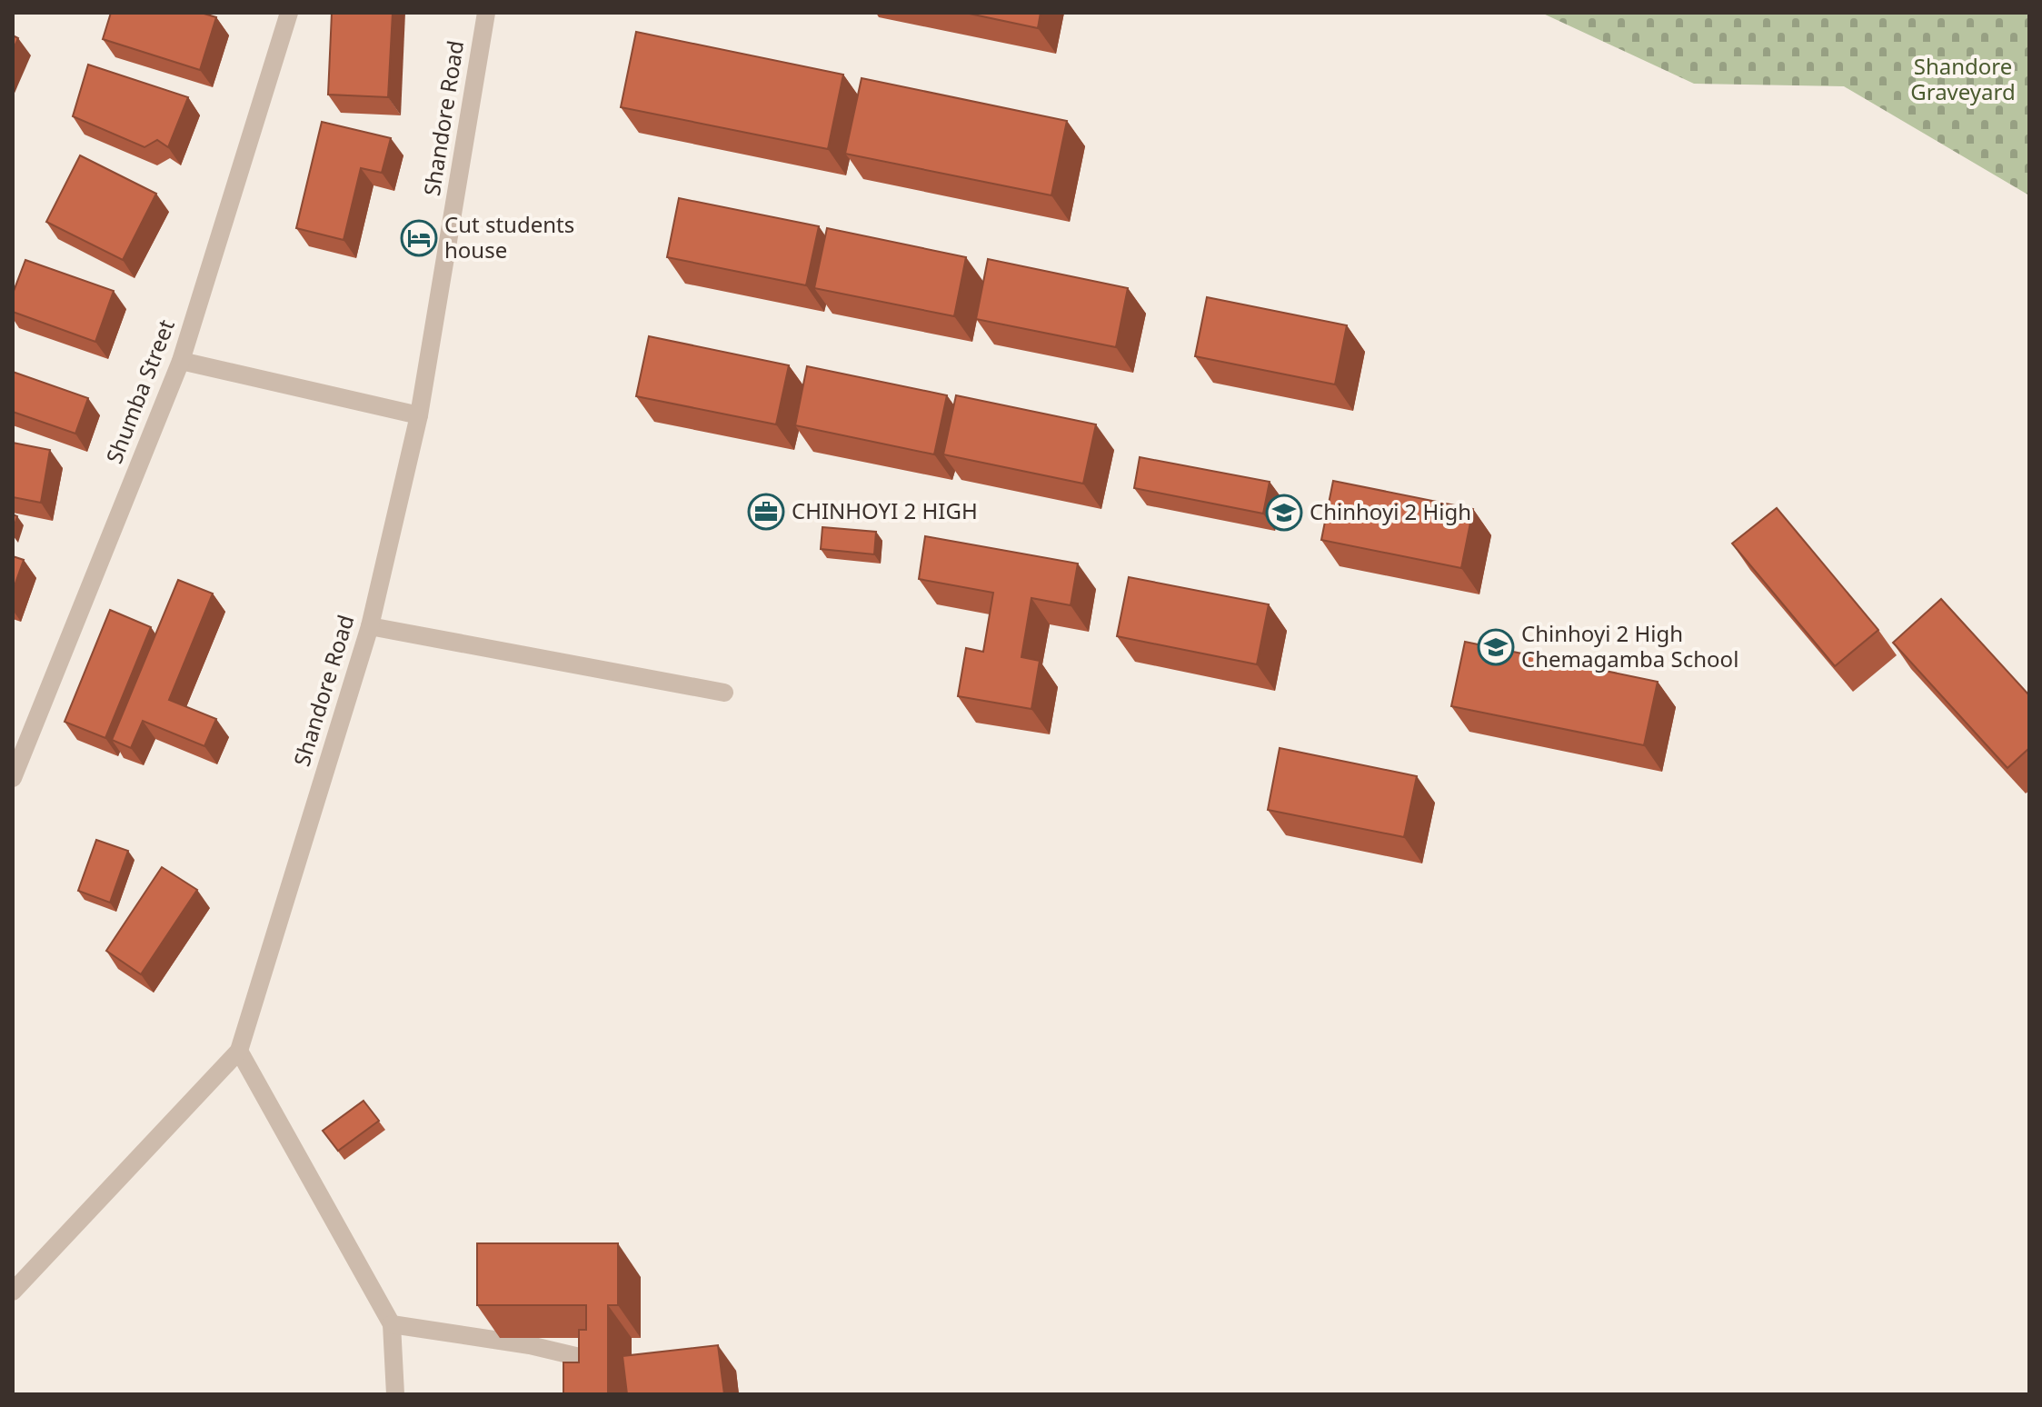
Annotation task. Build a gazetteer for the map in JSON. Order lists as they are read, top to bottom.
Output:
{
  "streets": {
    "street": ["Shandore Road", "Shumba Street"]
  },
  "parks": ["Shandore Graveyard"],
  "places": {
    "hotel": ["Cut students house"],
    "office": ["CHINHOYI 2 HIGH"],
    "school or university": ["Chinhoyi 2 High", "Chinhoyi 2 High Chemagamba School"]
  }
}
